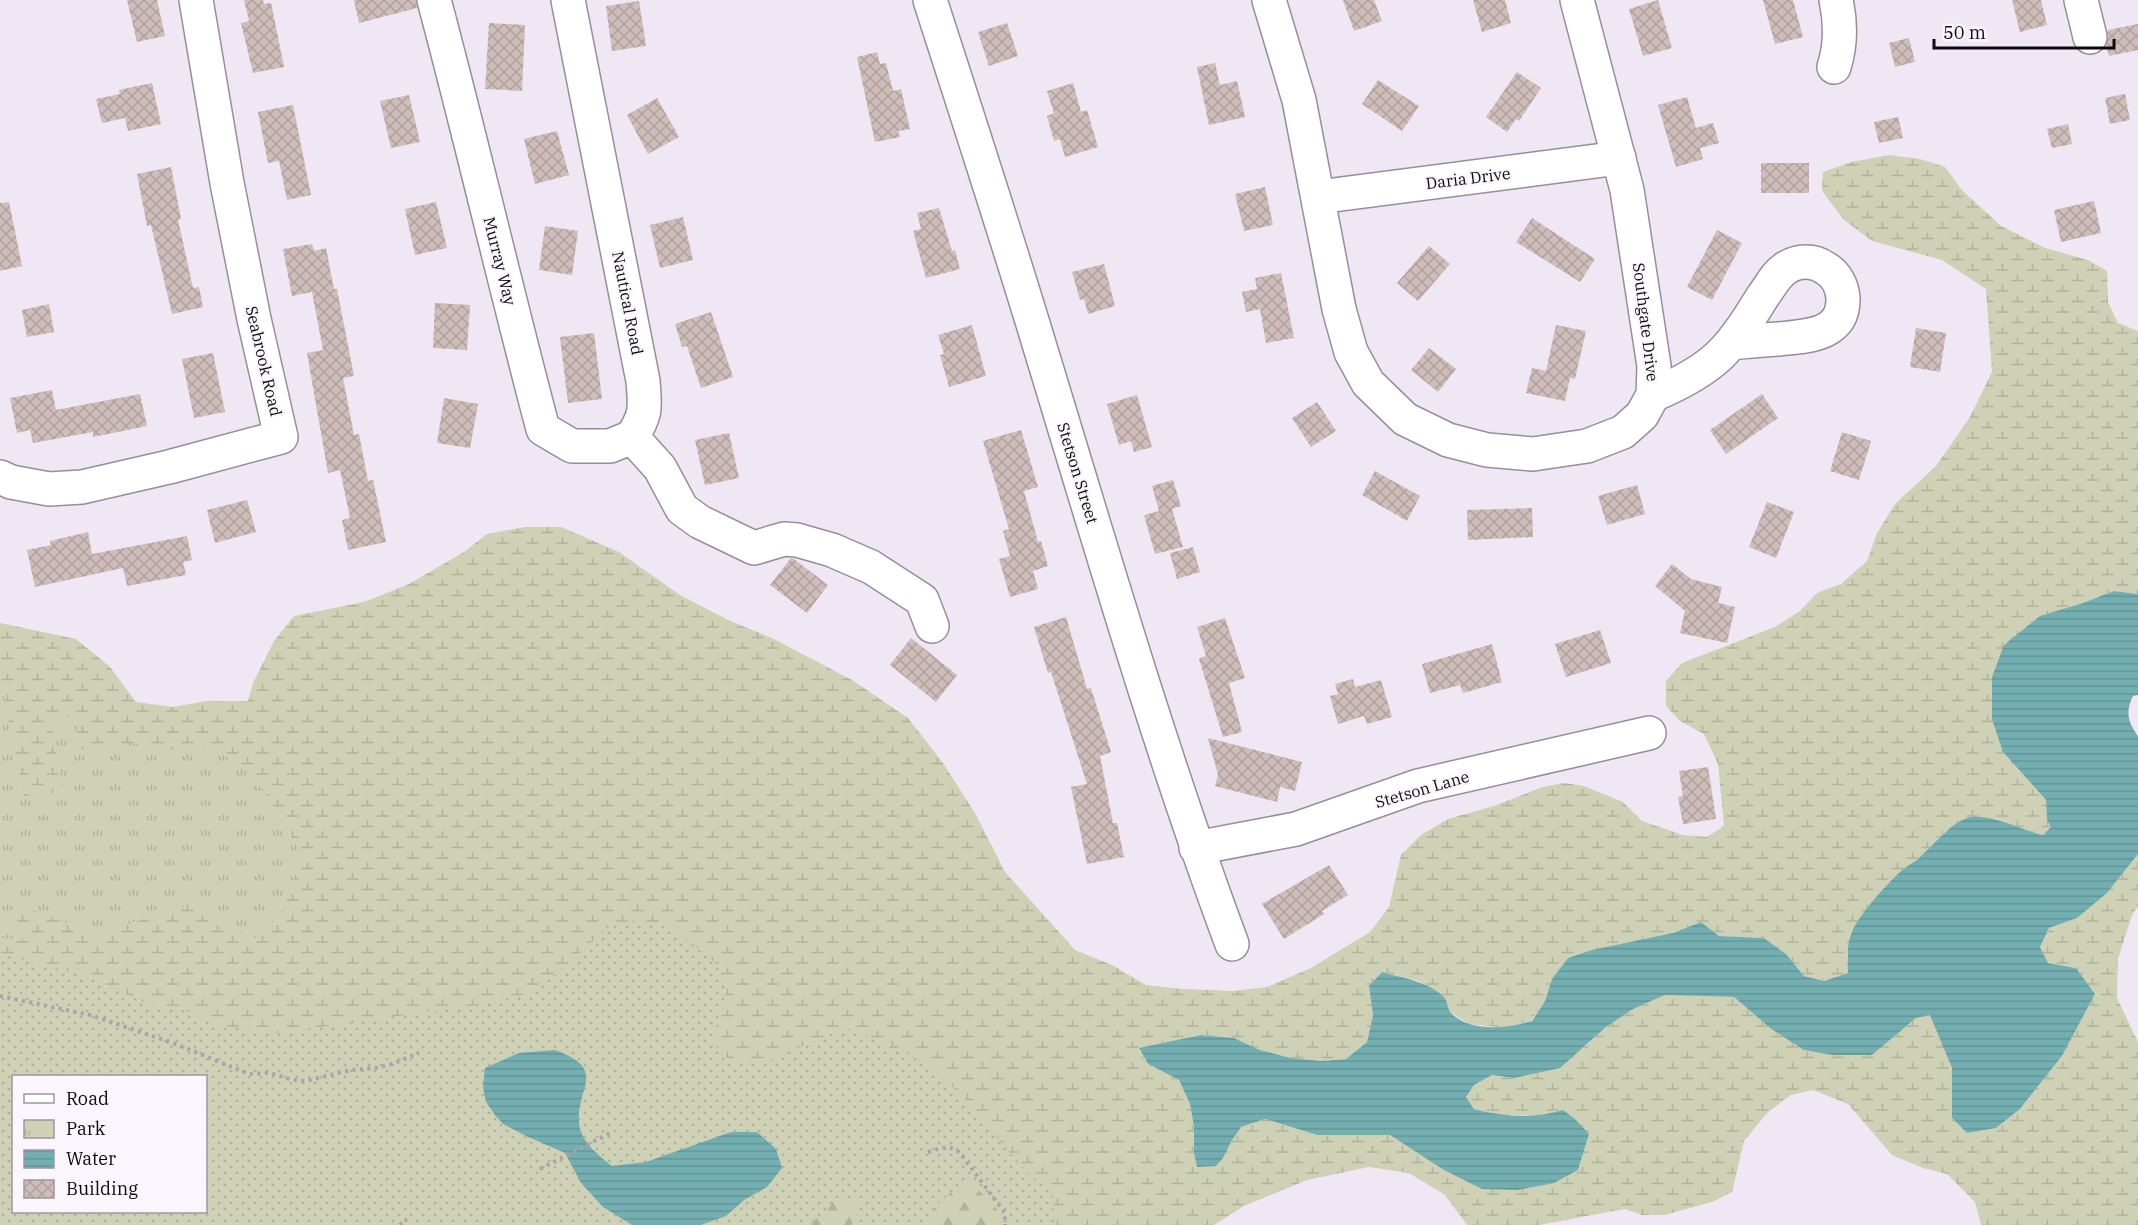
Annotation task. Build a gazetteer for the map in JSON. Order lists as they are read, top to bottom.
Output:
{
  "streets": {
    "street": [
      "Daria Drive",
      "Murray Way",
      "Nautical Road",
      "Southgate Drive",
      "Seabrook Road",
      "Stetson Street",
      "Stetson Lane"
    ]
  },
  "crossings": [
    ["Daria Drive", "Southgate Drive"],
    ["Murray Way", "Nautical Road"],
    ["Stetson Street", "Stetson Lane"]
  ],
  "legend": [
    "Road",
    "Park",
    "Water",
    "Building"
  ],
  "scale_bar": "50 m"
}
